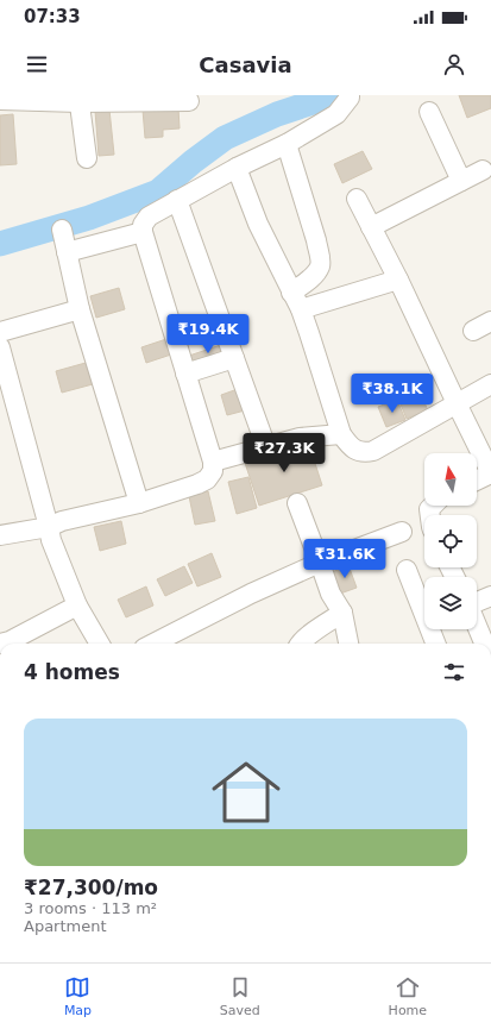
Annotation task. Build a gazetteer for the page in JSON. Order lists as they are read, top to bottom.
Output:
{
  "north": "top",
  "page": {
    "status": "07:33",
    "header": "Casavia",
    "price": [
      "₹19.4K",
      "₹38.1K",
      "₹27.3K",
      "₹31.6K"
    ],
    "heading": "4 homes",
    "list": [
      {
        "name": "₹27,300/mo",
        "note": "3 rooms · 113 m² · Apartment"
      }
    ],
    "tabs": ["Map", "Saved", "Home"]
  }
}
